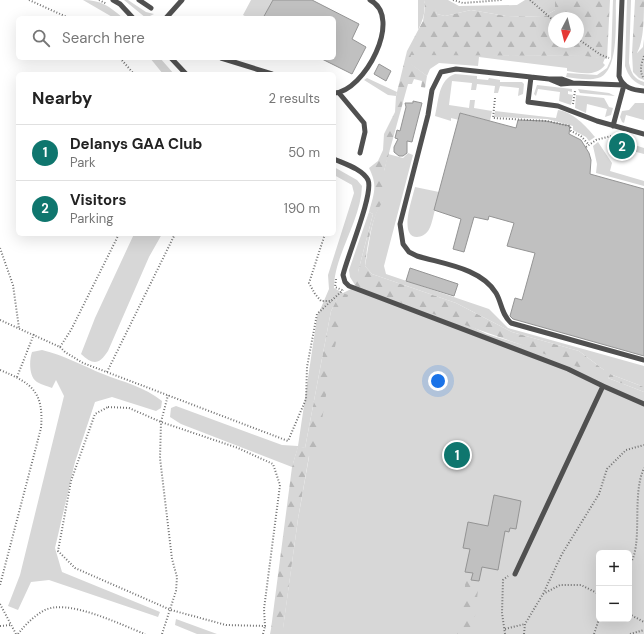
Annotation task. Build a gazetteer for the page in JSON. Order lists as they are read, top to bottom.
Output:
{
  "north": "bottom",
  "page": {
    "search": "Search here",
    "heading": ["Nearby", "2 results"],
    "list": [
      {
        "mark": "1",
        "name": "Delanys GAA Club",
        "note": "Park",
        "value": "50 m"
      },
      {
        "mark": "2",
        "name": "Visitors",
        "note": "Parking",
        "value": "190 m"
      }
    ],
    "pins": ["2", "1"],
    "map_buttons": ["+", "−"]
  }
}
